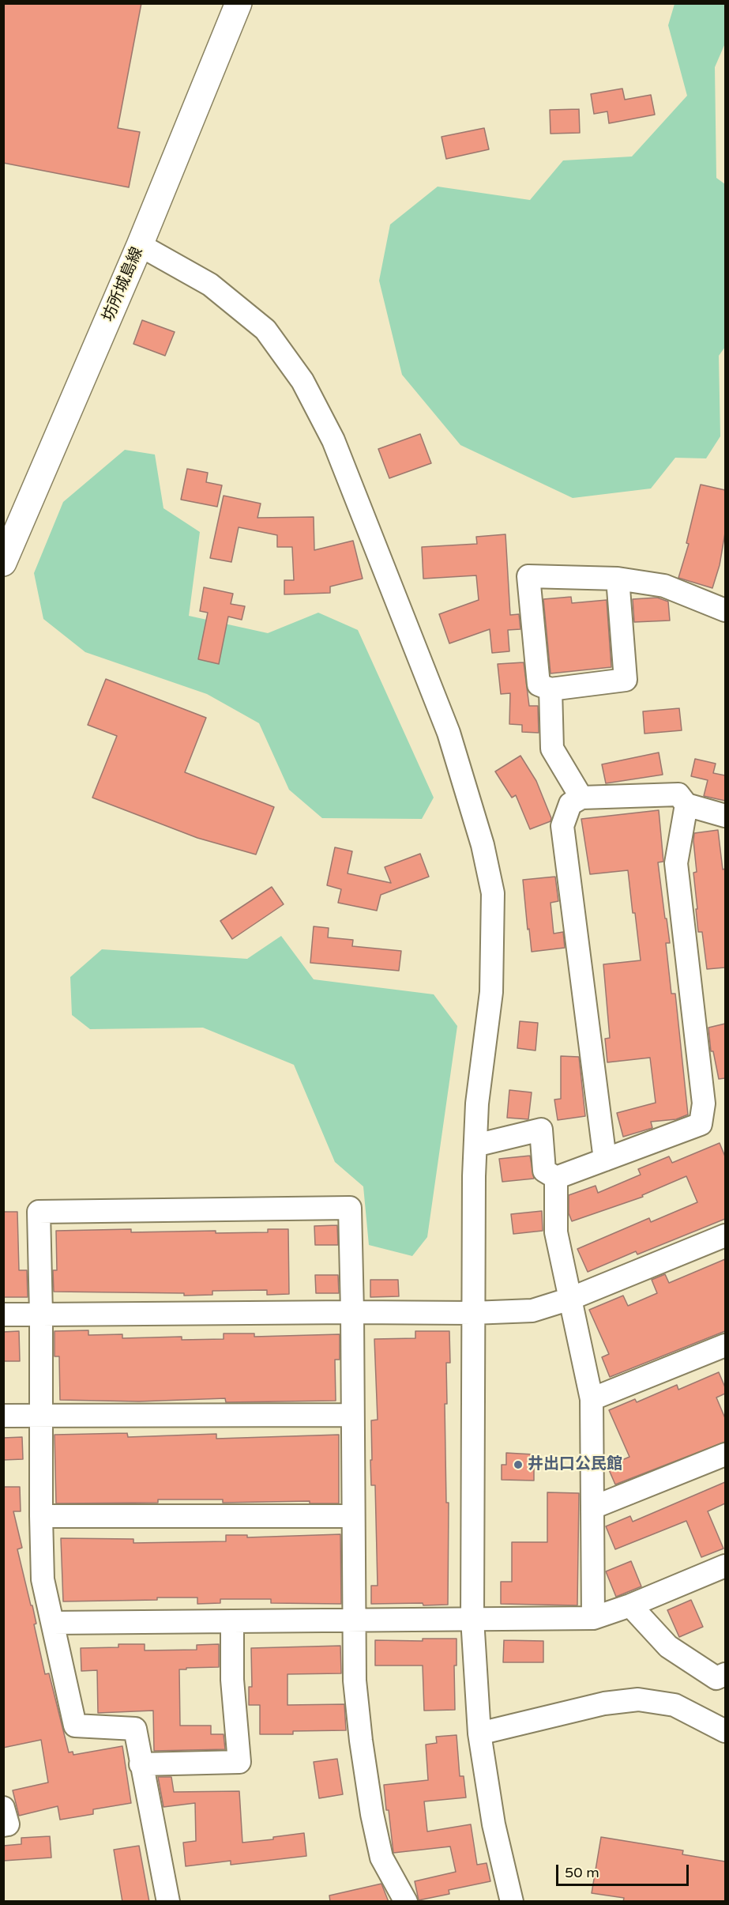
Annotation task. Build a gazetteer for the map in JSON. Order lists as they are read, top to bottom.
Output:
{
  "streets": {
    "main road": ["坊所城島線"]
  },
  "places": ["井出口公民館"],
  "scale_bar": "50 m"
}
